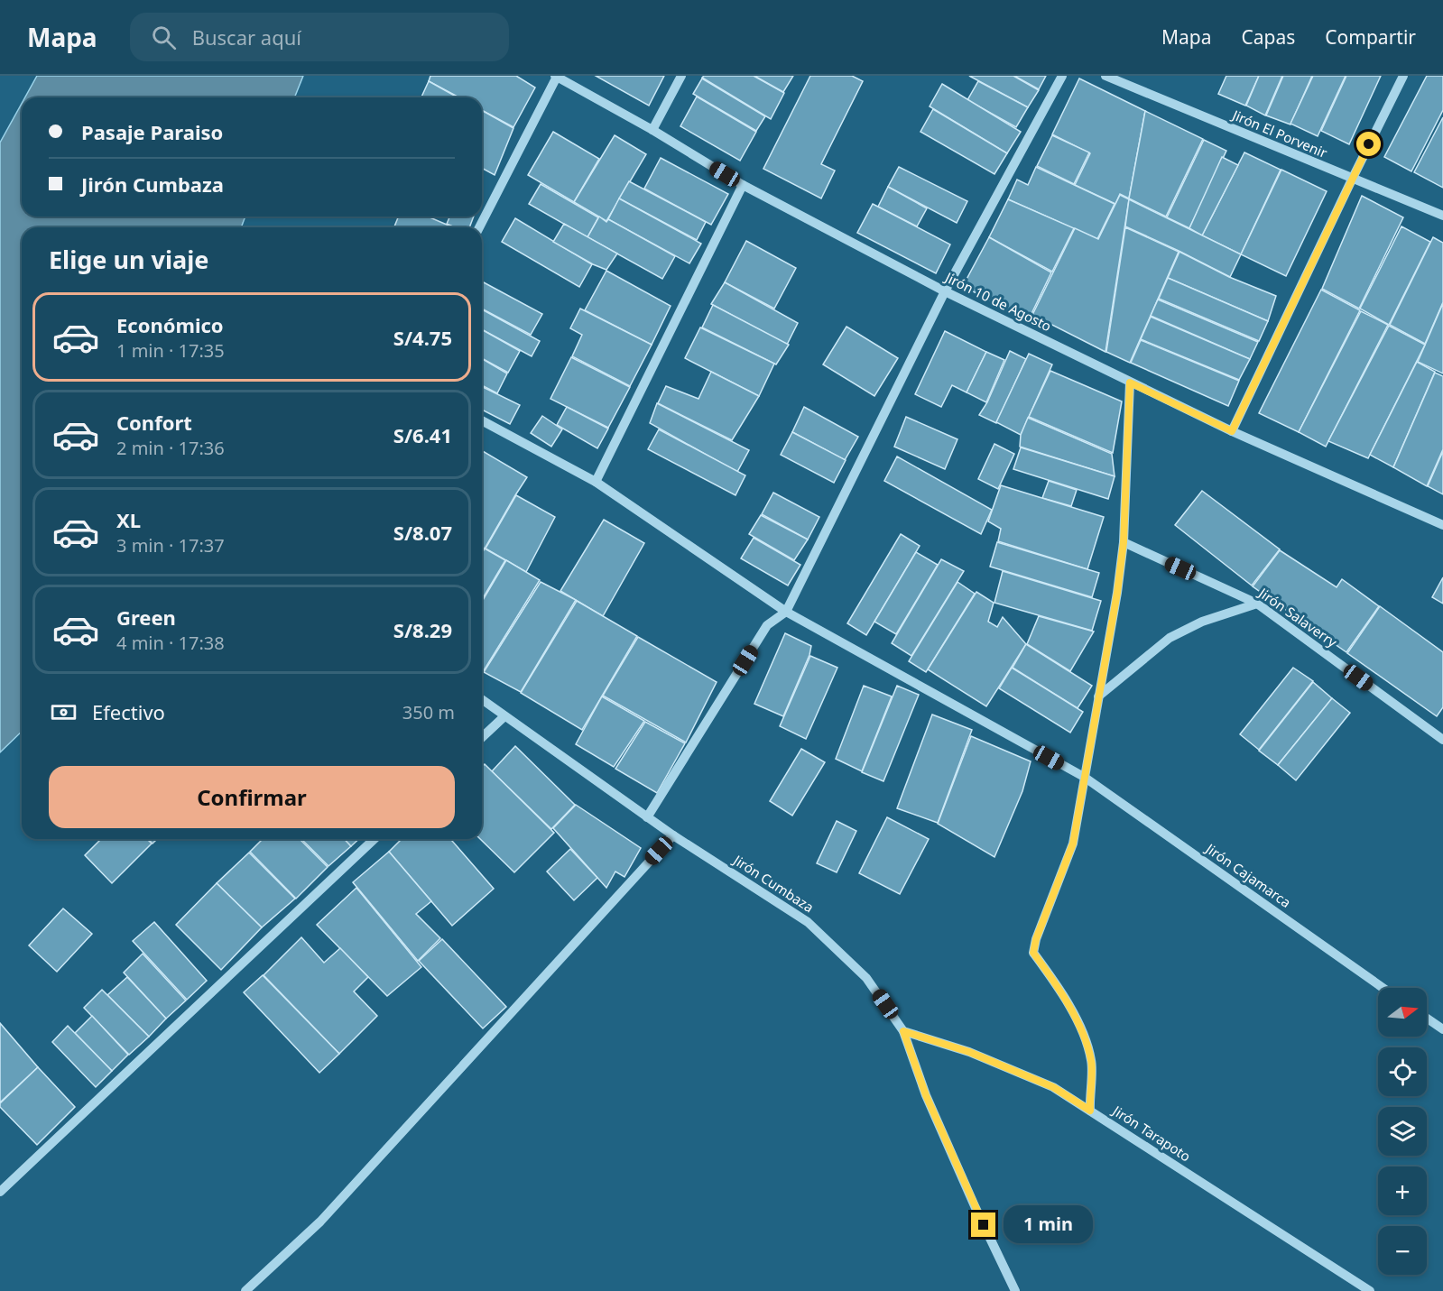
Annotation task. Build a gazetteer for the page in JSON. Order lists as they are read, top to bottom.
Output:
{
  "streets": {
    "street": [
      "Jirón El Porvenir",
      "Jirón 10 de Agosto",
      "Jirón Salaverry",
      "Jirón Cajamarca",
      "Jirón Cumbaza",
      "Jirón Tarapoto"
    ]
  },
  "crossings": [
    ["Jirón Cumbaza", "Jirón Tarapoto"]
  ],
  "north": "right",
  "page": {
    "header": "Mapa",
    "search": "Buscar aquí",
    "nav": ["Mapa", "Capas", "Compartir"],
    "banner": ["Pasaje Paraiso", "Jirón Cumbaza"],
    "heading": "Elige un viaje",
    "list": [
      {
        "name": "Económico",
        "note": "1 min · 17:35",
        "value": "S/4.75"
      },
      {
        "name": "Confort",
        "note": "2 min · 17:36",
        "value": "S/6.41"
      },
      {
        "name": "XL",
        "note": "3 min · 17:37",
        "value": "S/8.07"
      },
      {
        "name": "Green",
        "note": "4 min · 17:38",
        "value": "S/8.29"
      }
    ],
    "pay": ["Efectivo", "350 m"],
    "buttons": "Confirmar",
    "map_buttons": ["+", "−"],
    "bubble": "1 min"
  }
}
